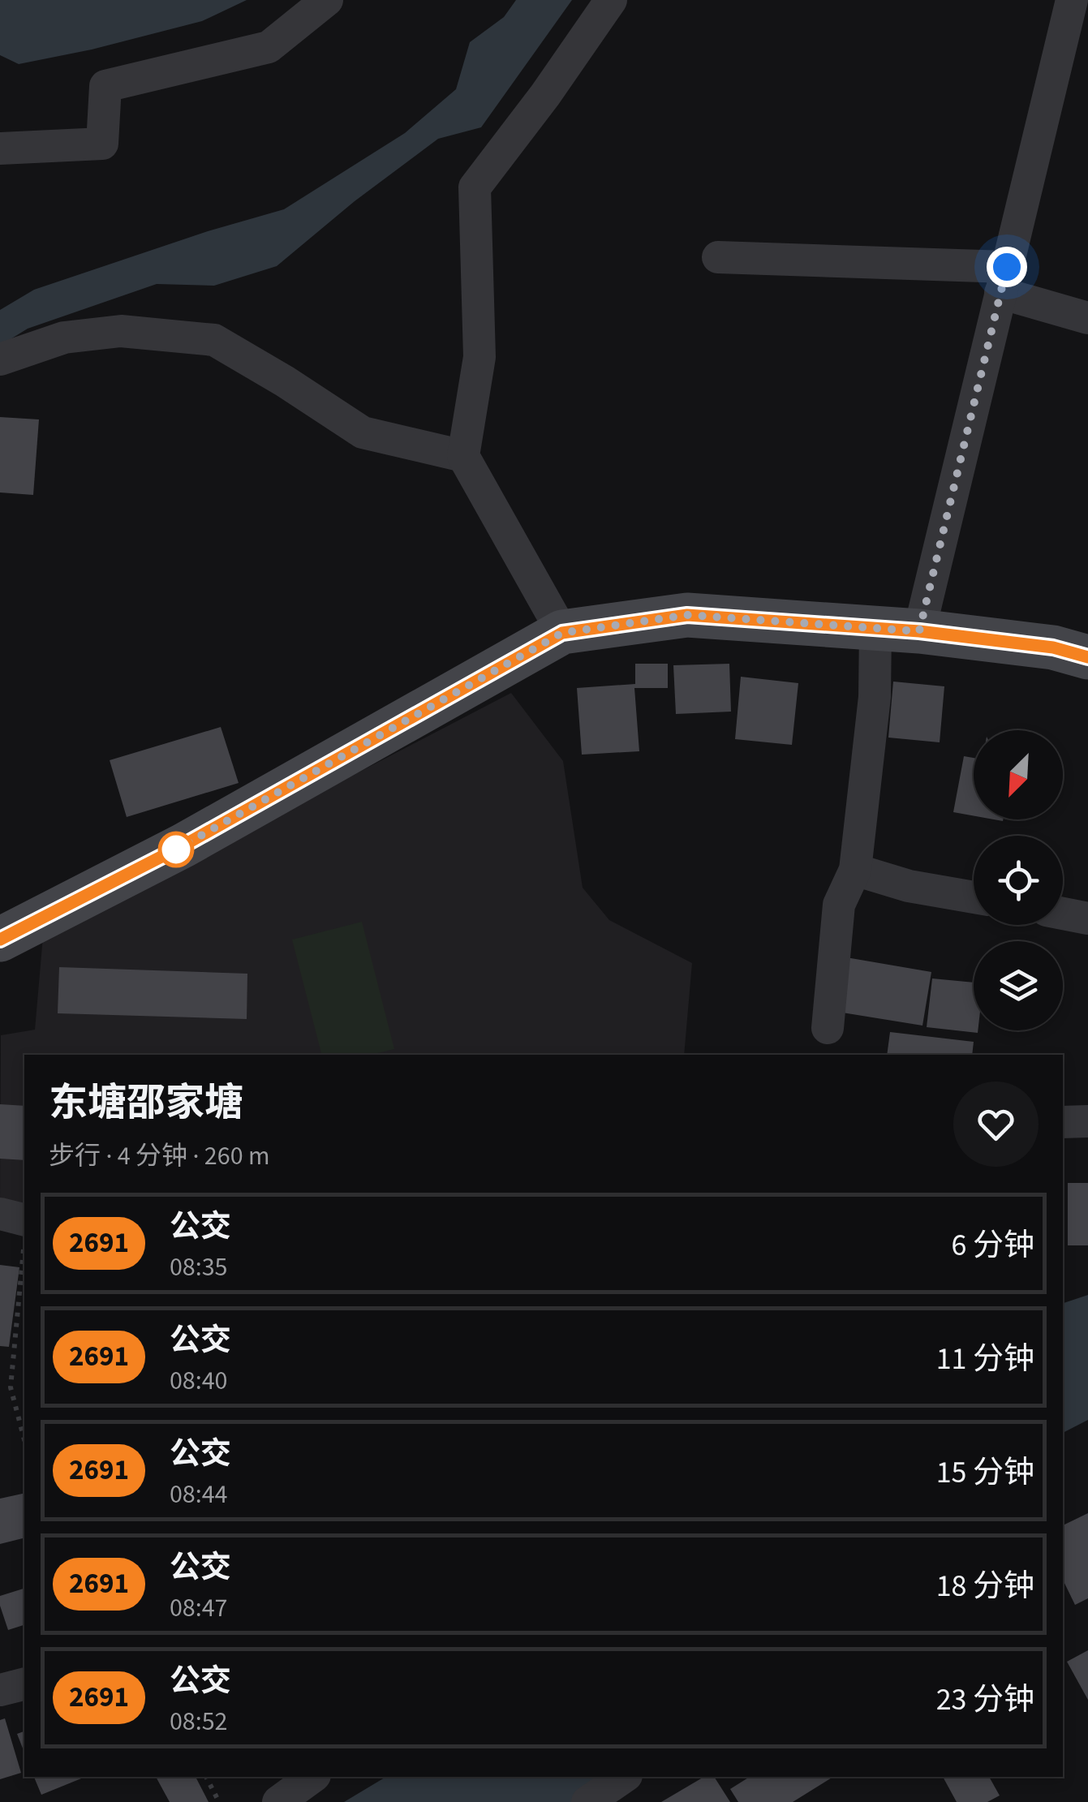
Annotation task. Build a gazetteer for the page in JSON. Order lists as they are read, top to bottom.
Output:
{
  "lines": ["bus line 2691"],
  "north": "bottom left",
  "page": {
    "heading": ["东塘邵家塘", "步行 · 4 分钟 · 260 m"],
    "list": [
      {
        "mark": "2691",
        "name": "公交",
        "note": "08:35",
        "value": "6 分钟"
      },
      {
        "mark": "2691",
        "name": "公交",
        "note": "08:40",
        "value": "11 分钟"
      },
      {
        "mark": "2691",
        "name": "公交",
        "note": "08:44",
        "value": "15 分钟"
      },
      {
        "mark": "2691",
        "name": "公交",
        "note": "08:47",
        "value": "18 分钟"
      },
      {
        "mark": "2691",
        "name": "公交",
        "note": "08:52",
        "value": "23 分钟"
      }
    ]
  }
}
